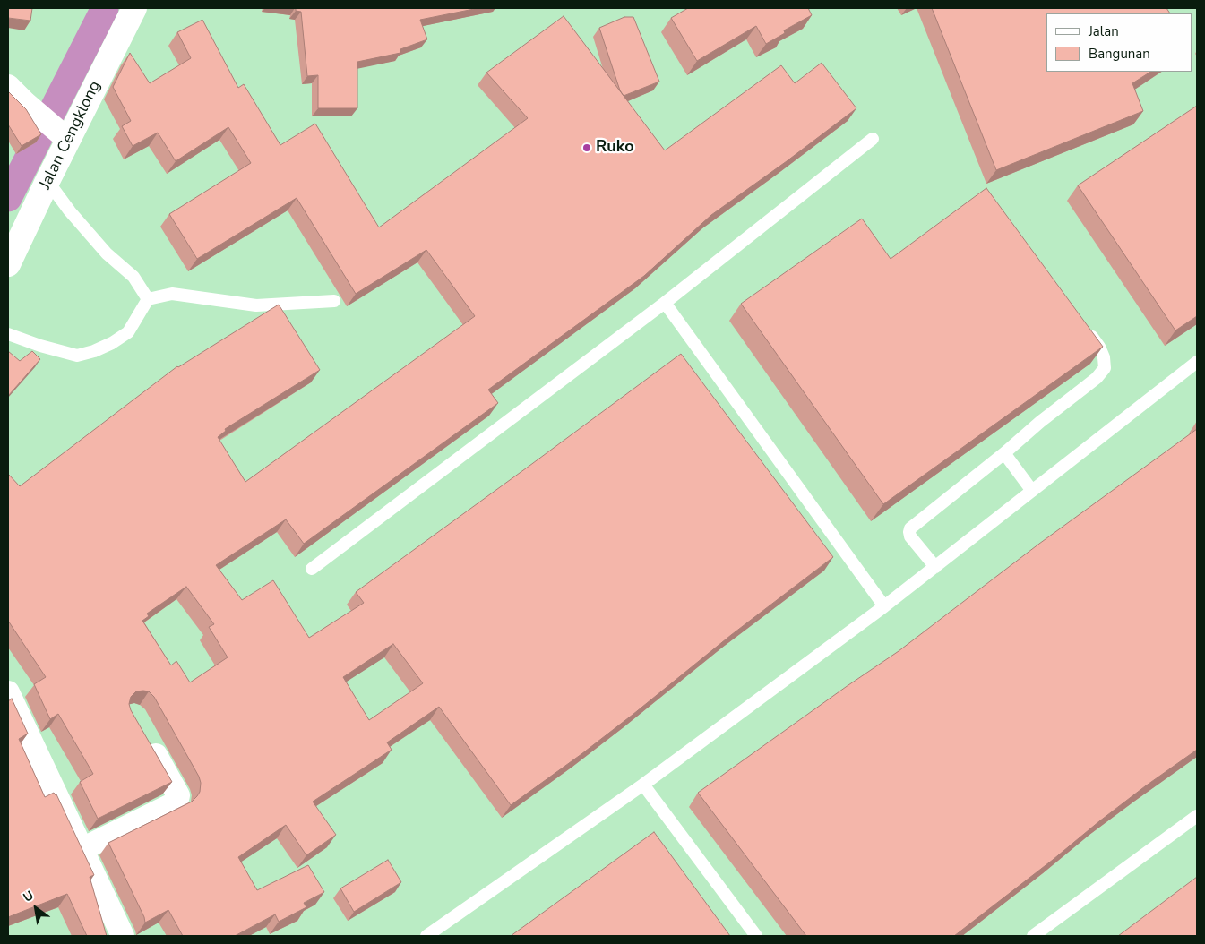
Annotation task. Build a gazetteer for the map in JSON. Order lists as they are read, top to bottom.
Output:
{
  "streets": {
    "main road": ["Jalan Cengklong"]
  },
  "places": ["Ruko"],
  "legend": ["Jalan", "Bangunan"],
  "north": "top left"
}
